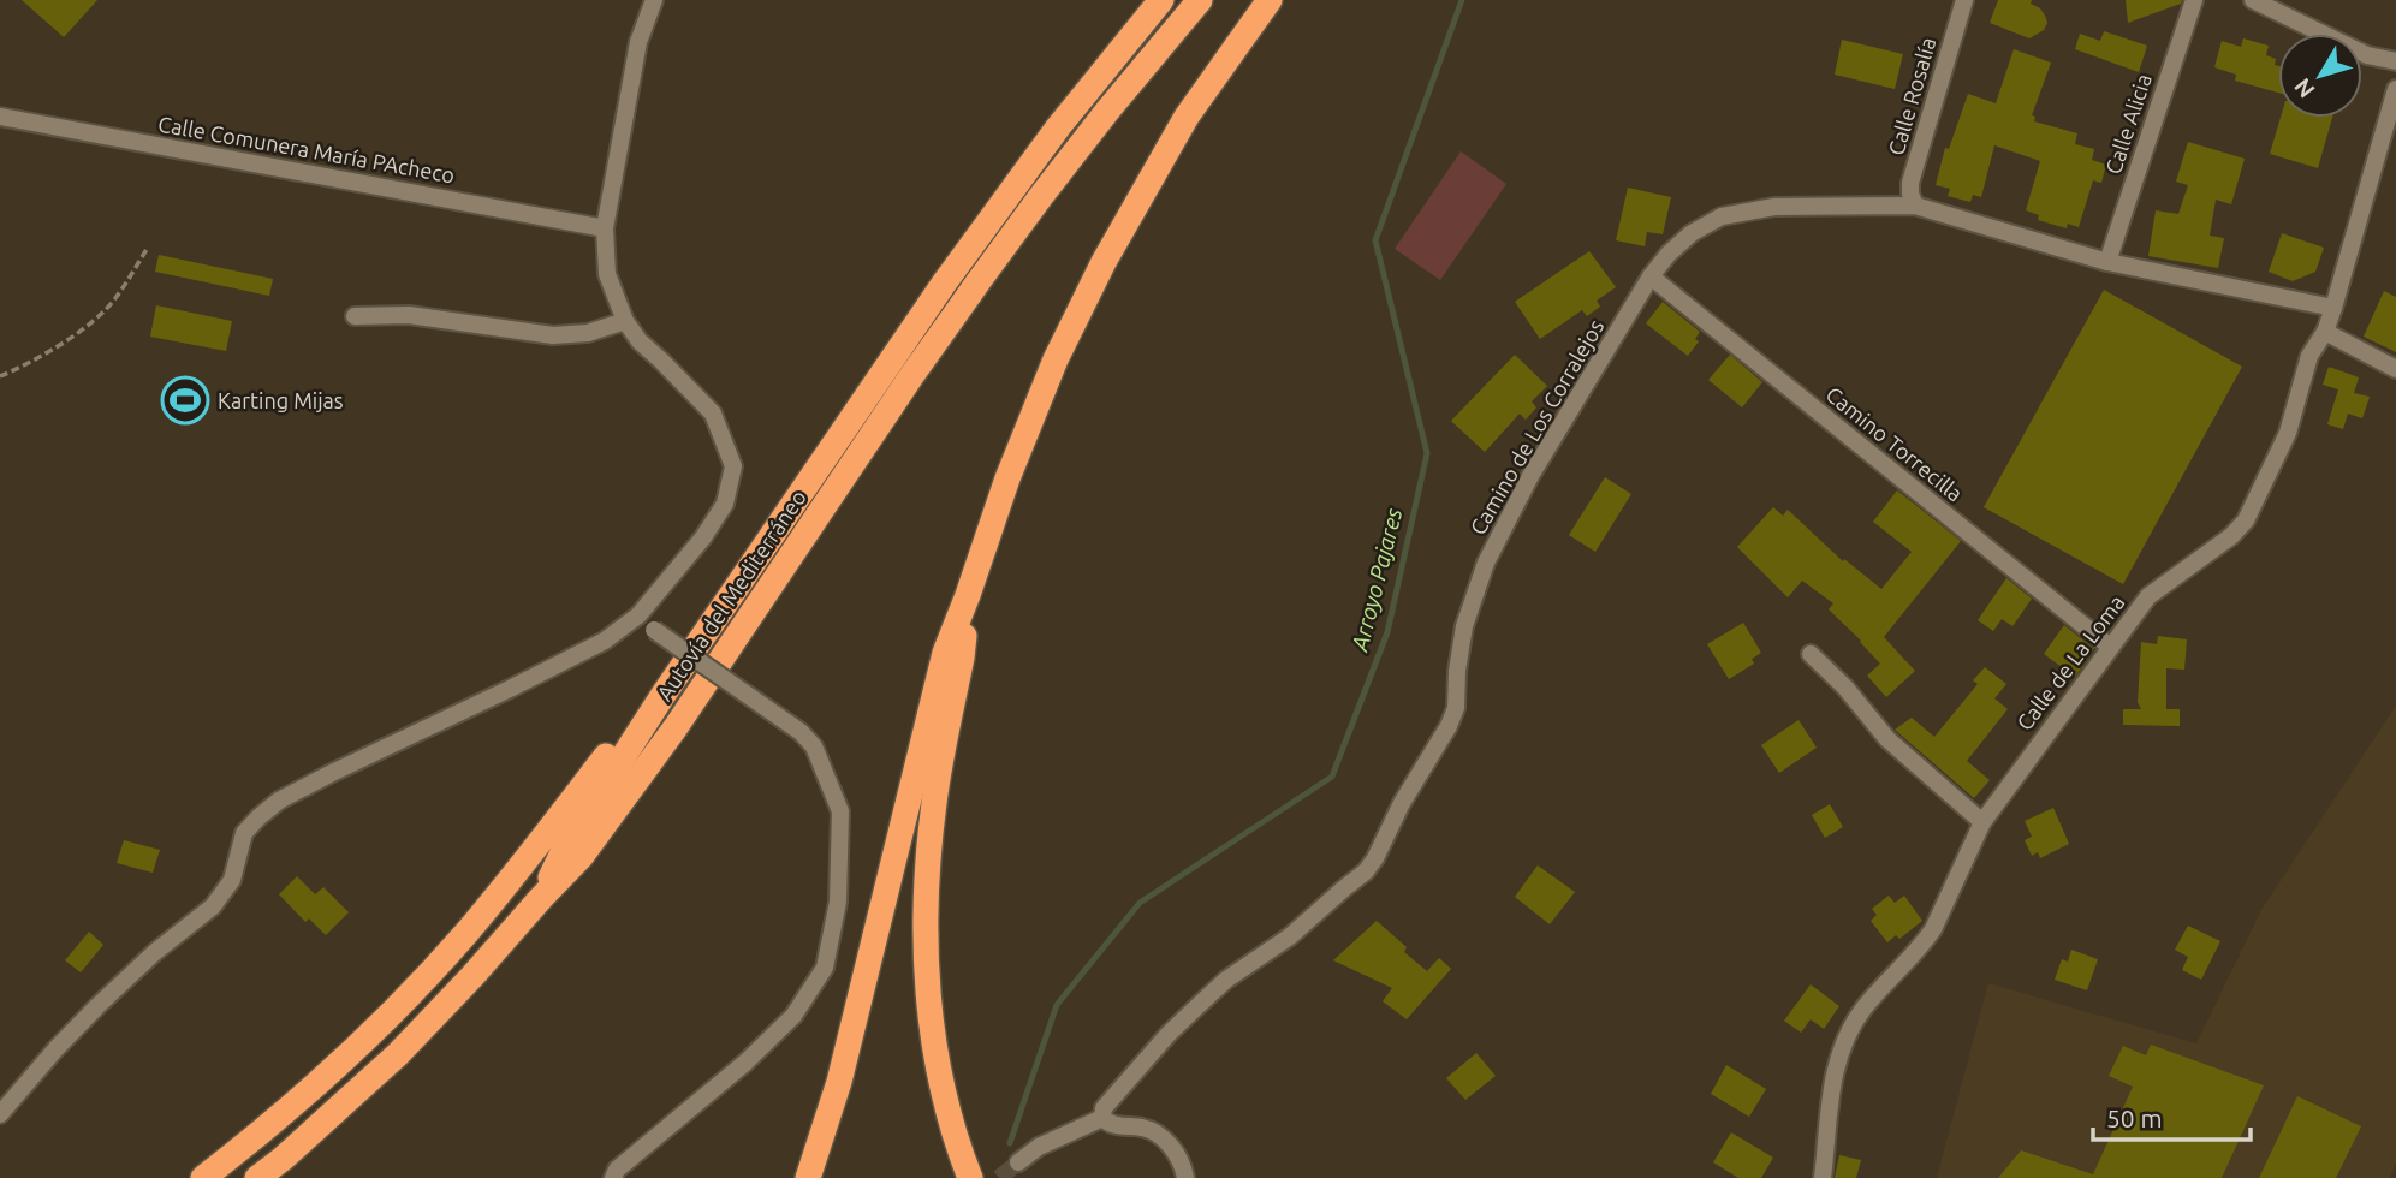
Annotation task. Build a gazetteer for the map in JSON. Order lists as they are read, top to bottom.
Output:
{
  "streets": {
    "highway": ["Autovía del Mediterráneo"],
    "street": [
      "Calle Rosalía",
      "Calle Alicia",
      "Calle Comunera María PAcheco",
      "Camino de Los Corralejos",
      "Camino Torrecilla",
      "Calle de La Loma"
    ]
  },
  "crossings": [
    ["Calle Rosalía", "Camino de Los Corralejos"],
    ["Calle Alicia", "Camino de Los Corralejos"],
    ["Camino de Los Corralejos", "Camino Torrecilla"],
    ["Camino de Los Corralejos", "Calle de La Loma"],
    ["Camino Torrecilla", "Calle de La Loma"]
  ],
  "water": ["Arroyo Pajares"],
  "places": {
    "sports": ["Karting Mijas"]
  },
  "scale_bar": "50 m",
  "north": "bottom left"
}
